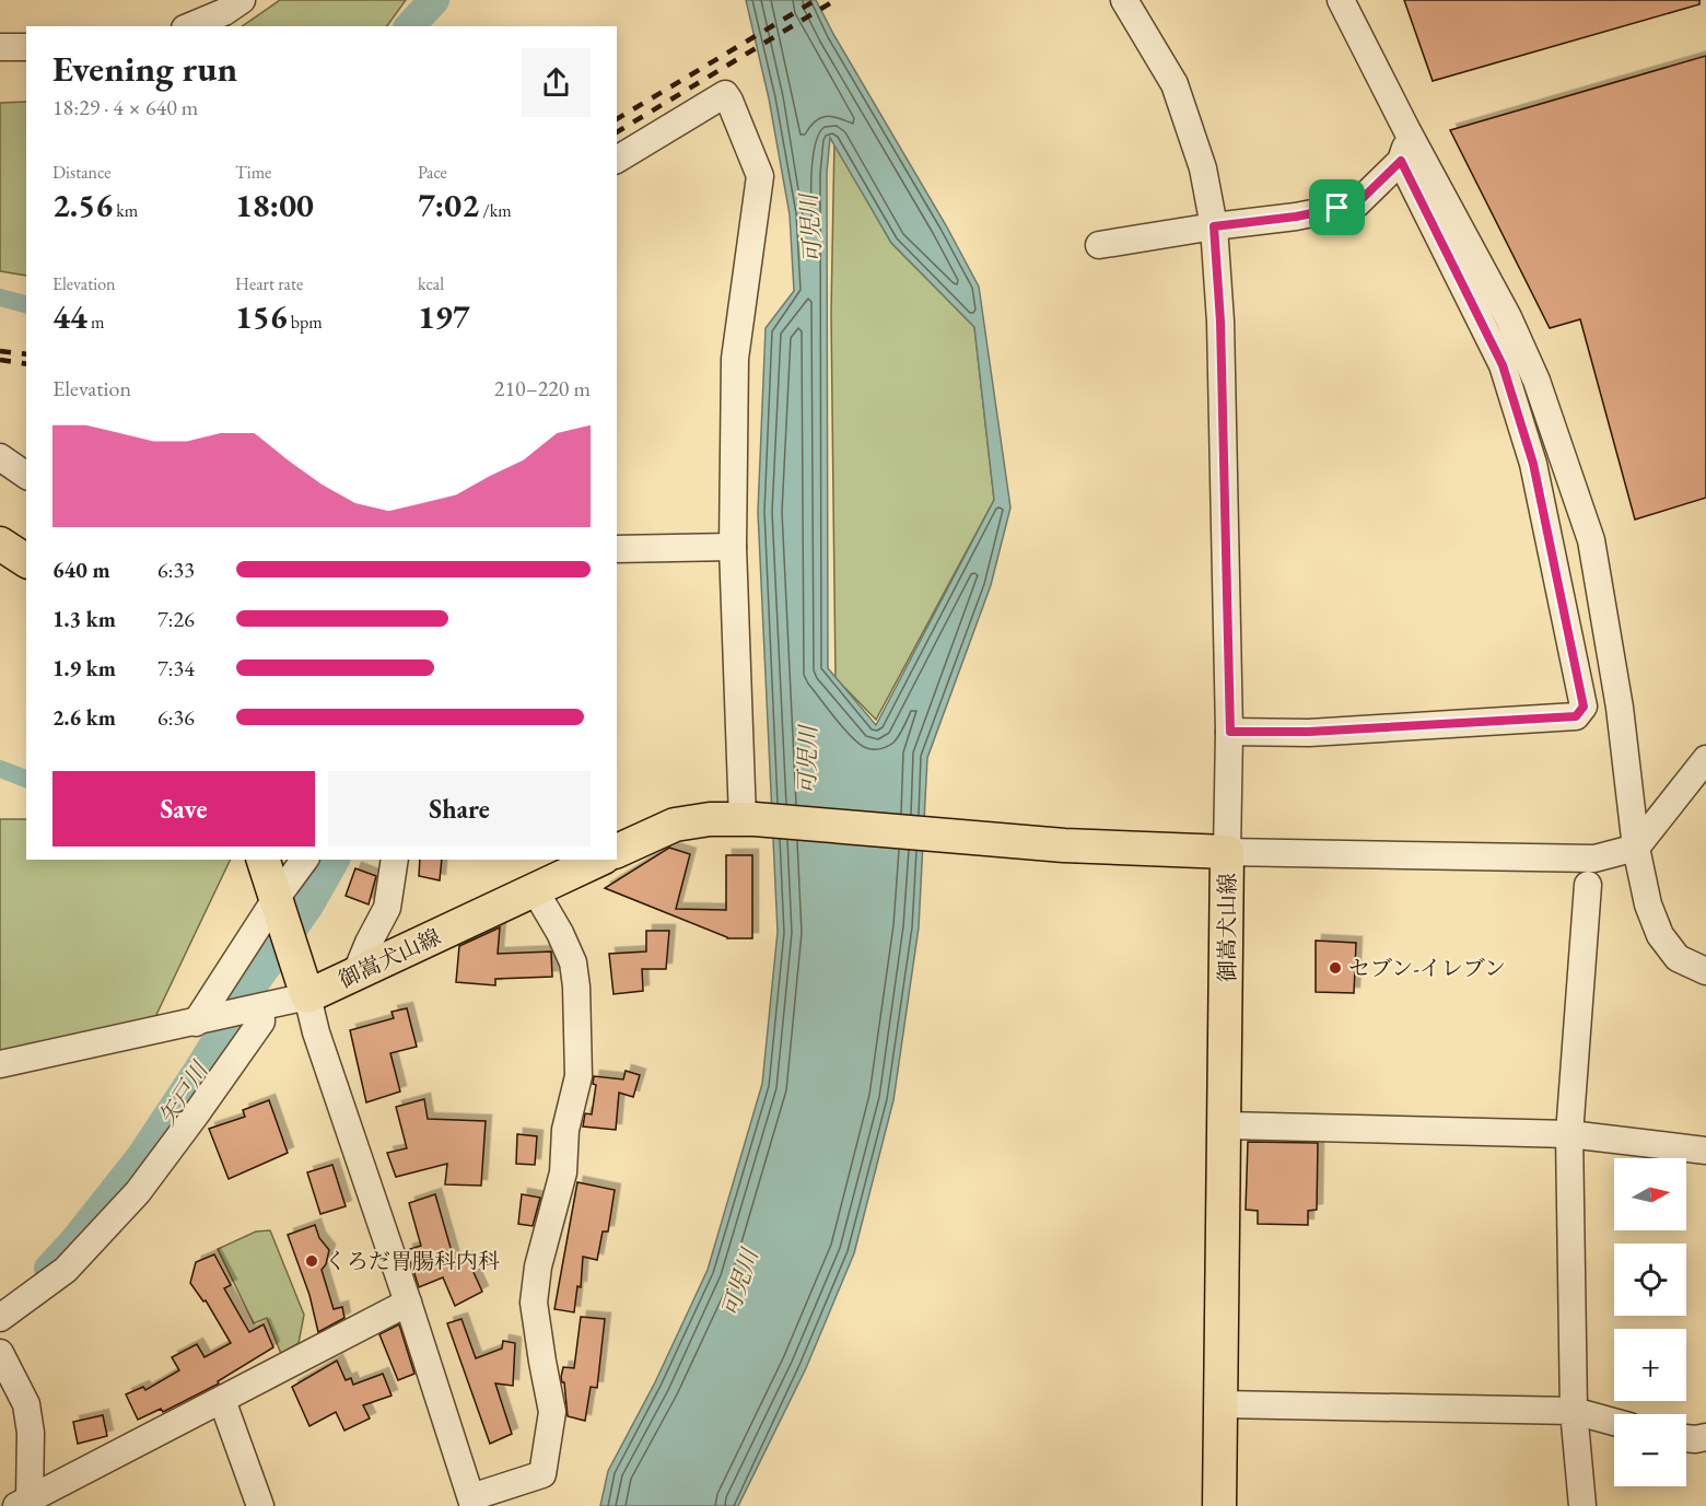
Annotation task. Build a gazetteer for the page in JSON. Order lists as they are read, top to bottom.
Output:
{
  "streets": {
    "main road": ["御嵩犬山線"]
  },
  "water": ["可児川", "矢戸川"],
  "places": ["セブン-イレブン", "くろだ胃腸科内科"],
  "north": "right",
  "page": {
    "heading": ["Evening run", "18:29 · 4 × 640 m"],
    "stats": [
      ["Distance", "2.56 km"],
      ["Time", "18:00"],
      ["Pace", "7:02 /km"],
      ["Elevation", "44 m"],
      ["Heart rate", "156 bpm"],
      ["kcal", "197"]
    ],
    "chart": ["Elevation", "210–220 m"],
    "list": [
      {
        "name": "640 m",
        "note": "6:33"
      },
      {
        "name": "1.3 km",
        "note": "7:26"
      },
      {
        "name": "1.9 km",
        "note": "7:34"
      },
      {
        "name": "2.6 km",
        "note": "6:36"
      }
    ],
    "buttons": ["Save", "Share"],
    "map_buttons": ["+", "−"]
  }
}
